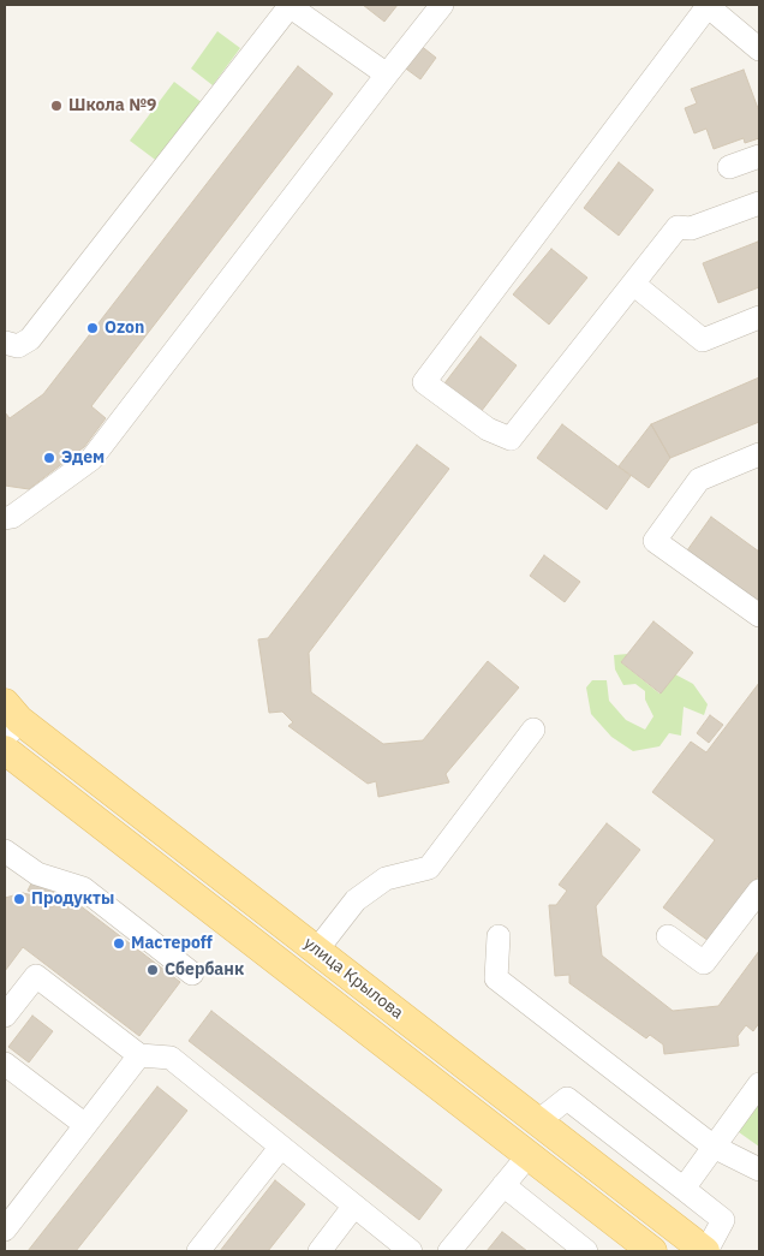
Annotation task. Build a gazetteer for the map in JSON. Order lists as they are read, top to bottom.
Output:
{
  "streets": {
    "main road": ["улица Крылова"]
  },
  "places": [
    "Школа №9",
    "Ozon",
    "Эдем",
    "Продукты",
    "Мастерoff",
    "Сбербанк"
  ]
}
